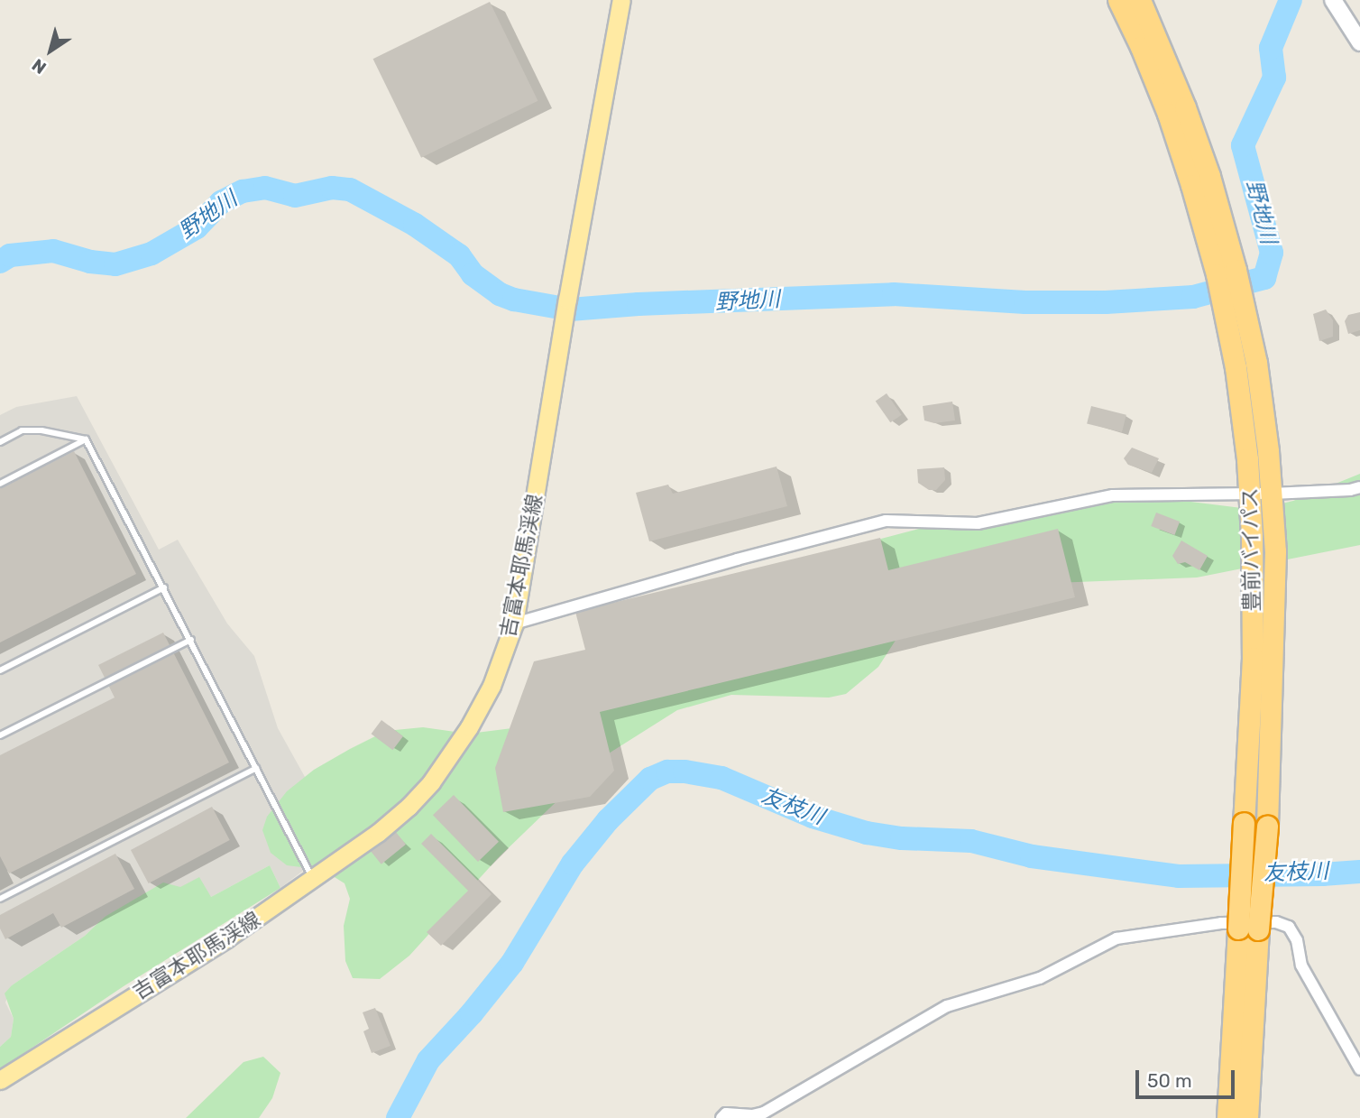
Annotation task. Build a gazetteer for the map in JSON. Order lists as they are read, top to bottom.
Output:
{
  "streets": {
    "highway": ["豊前バイパス"],
    "main road": ["吉富本耶馬渓線"]
  },
  "water": ["野地川", "友枝川"],
  "scale_bar": "50 m",
  "north": "bottom left"
}
